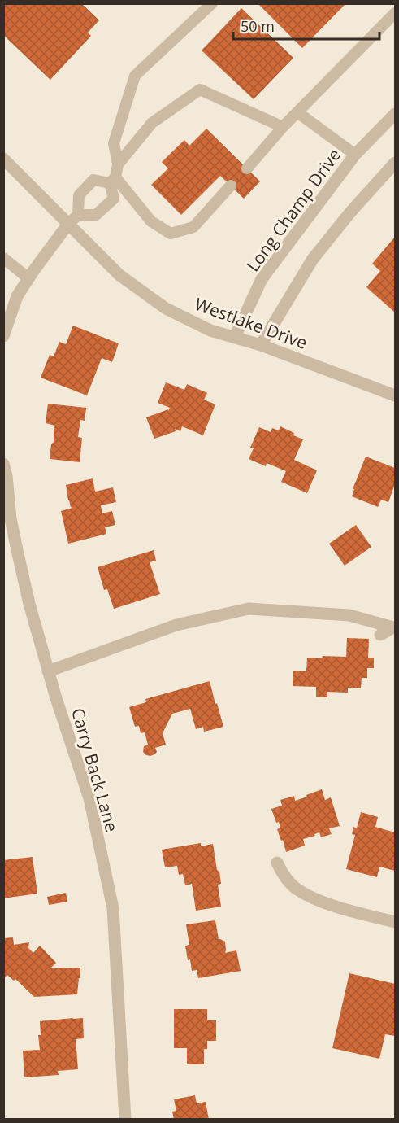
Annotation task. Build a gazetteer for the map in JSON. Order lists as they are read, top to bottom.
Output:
{
  "streets": {
    "street": ["Long Champ Drive", "Westlake Drive", "Carry Back Lane"]
  },
  "crossings": [
    ["Long Champ Drive", "Westlake Drive"]
  ],
  "scale_bar": "50 m"
}
